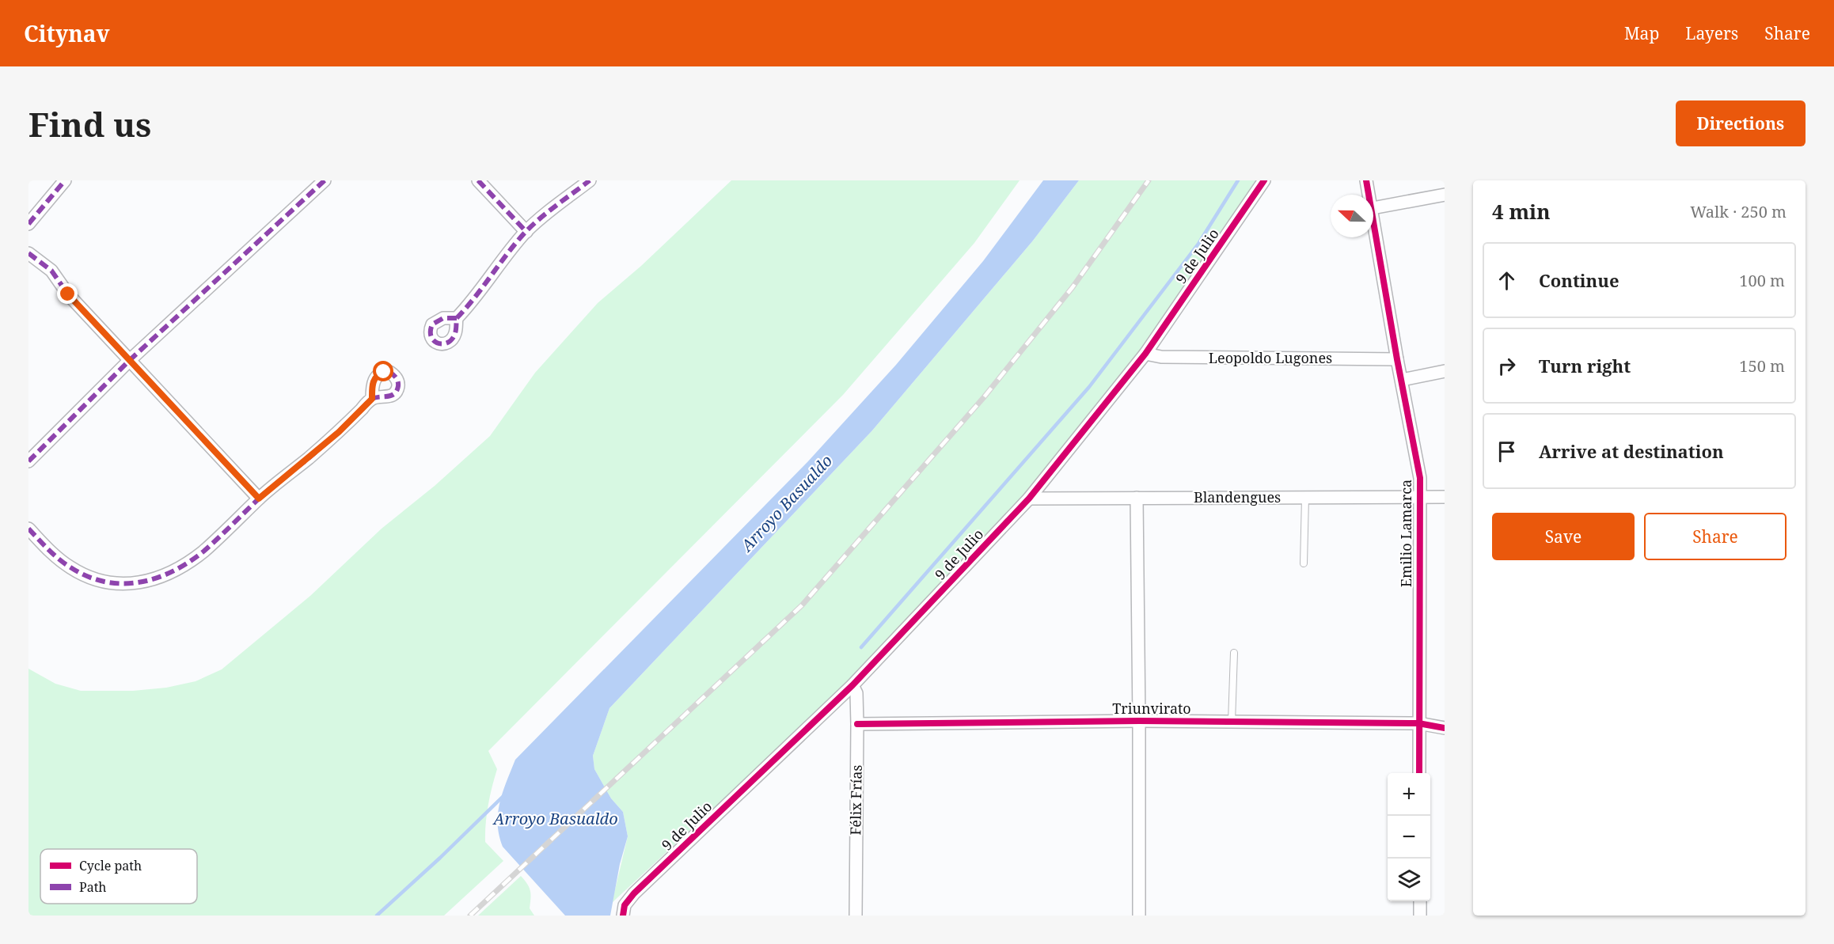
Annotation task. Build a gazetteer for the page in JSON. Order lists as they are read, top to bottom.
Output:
{
  "streets": {
    "street": [
      "9 de Julio",
      "Leopoldo Lugones",
      "Blandengues",
      "Emilio Lamarca",
      "Triunvirato",
      "Félix Frías"
    ]
  },
  "crossings": [
    ["9 de Julio", "Leopoldo Lugones"],
    ["9 de Julio", "Blandengues"],
    ["9 de Julio", "Félix Frías"],
    ["Leopoldo Lugones", "Emilio Lamarca"],
    ["Blandengues", "Emilio Lamarca"],
    ["Emilio Lamarca", "Triunvirato"],
    ["Triunvirato", "Félix Frías"]
  ],
  "water": ["Arroyo Basualdo"],
  "legend": ["Cycle path", "Path"],
  "north": "left",
  "page": {
    "header": "Citynav",
    "nav": ["Map", "Layers", "Share"],
    "buttons": [
      "Directions",
      ["Save", "Share"]
    ],
    "title": "Find us",
    "heading": ["4 min", "Walk · 250 m"],
    "list": [
      ["Continue", "100 m"],
      ["Turn right", "150 m"],
      "Arrive at destination"
    ],
    "map_buttons": ["+", "−"]
  }
}
